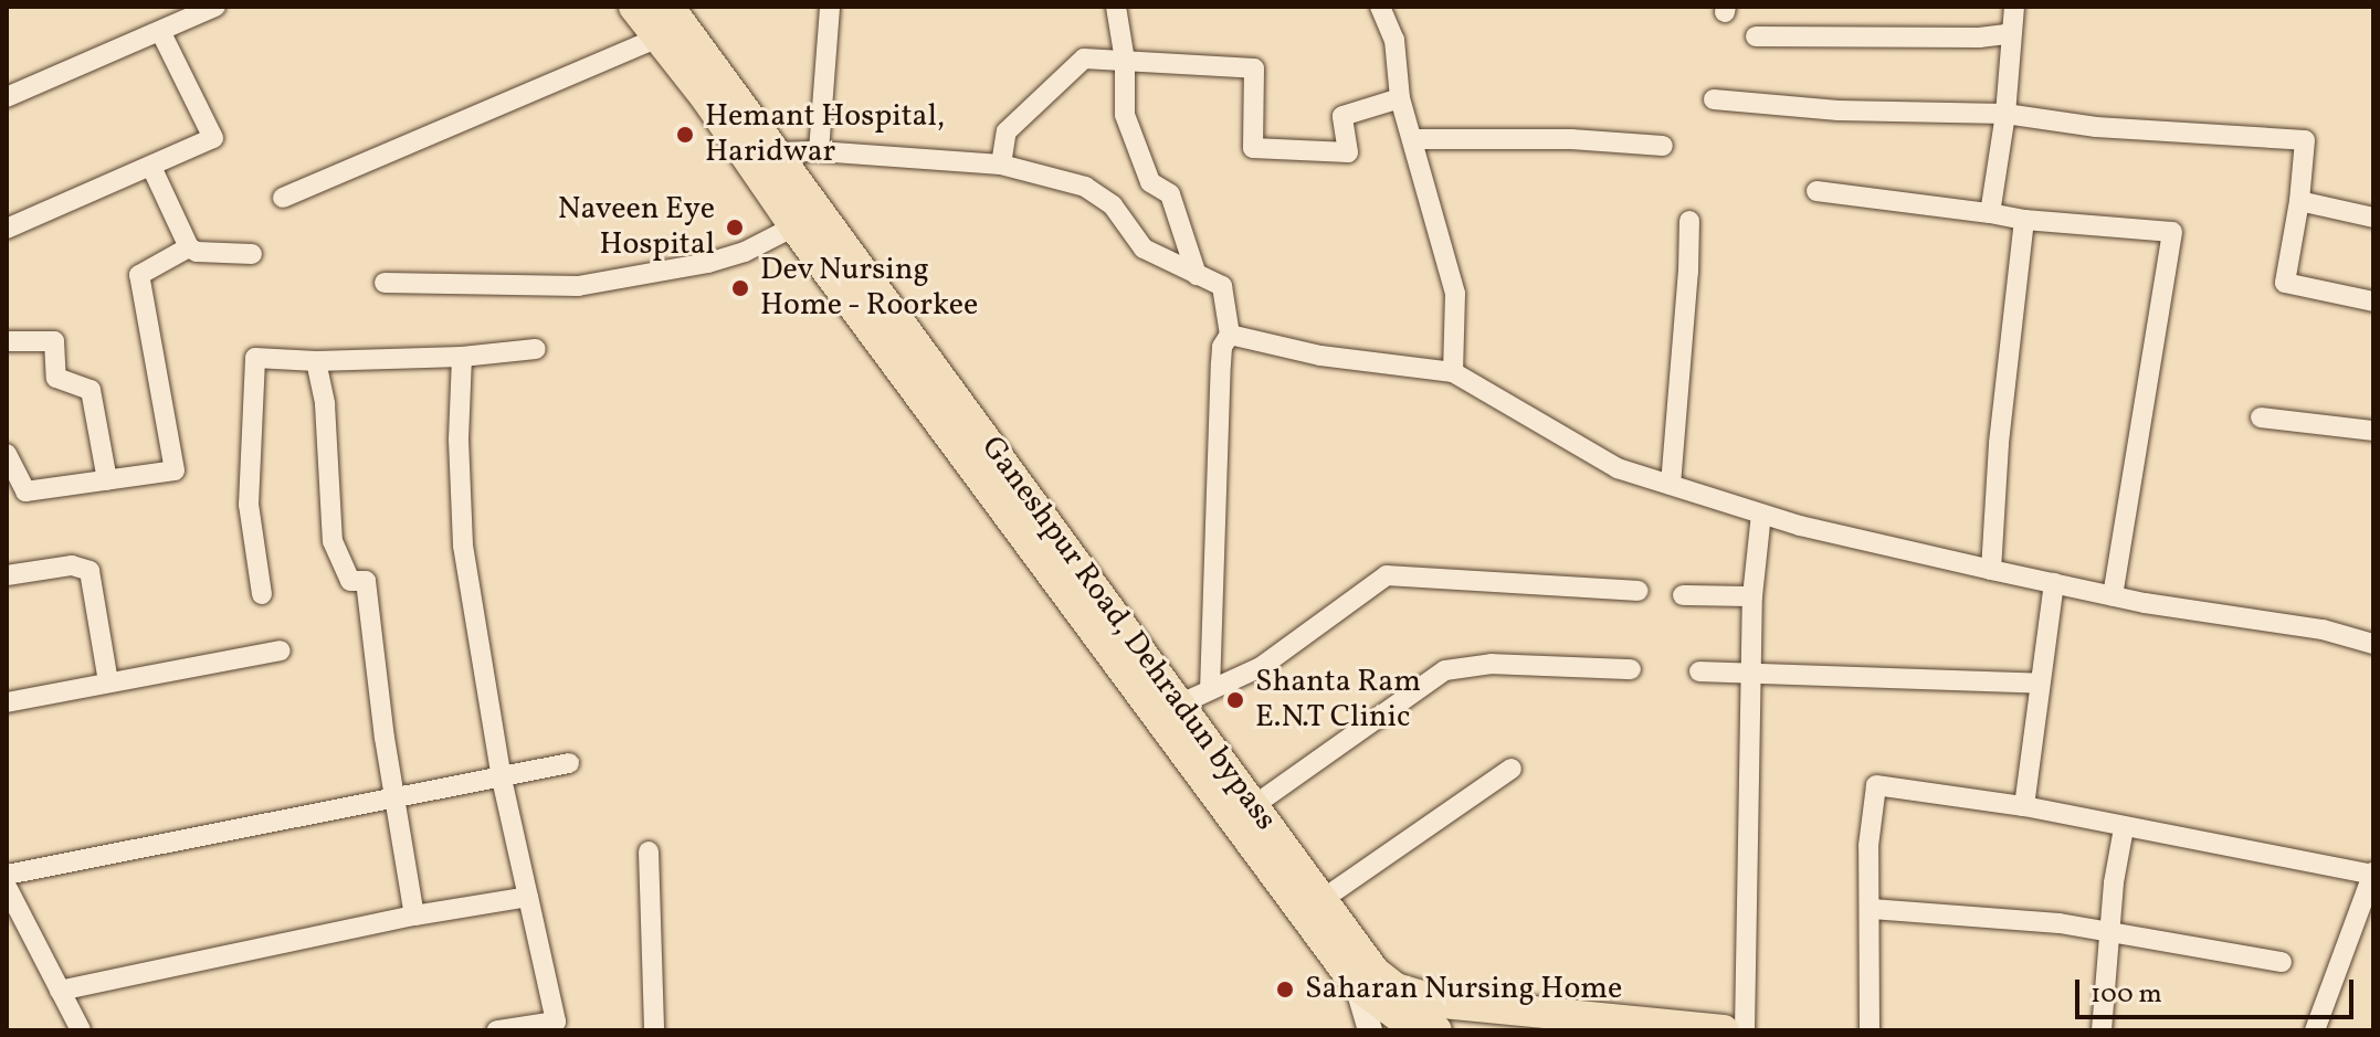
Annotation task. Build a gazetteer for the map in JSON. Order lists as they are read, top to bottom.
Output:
{
  "streets": {
    "main road": ["Ganeshpur Road, Dehradun bypass"]
  },
  "places": [
    "Hemant Hospital, Haridwar",
    "Naveen Eye Hospital",
    "Dev Nursing Home - Roorkee",
    "Shanta Ram E.N.T Clinic",
    "Saharan Nursing Home"
  ],
  "scale_bar": "100 m"
}
